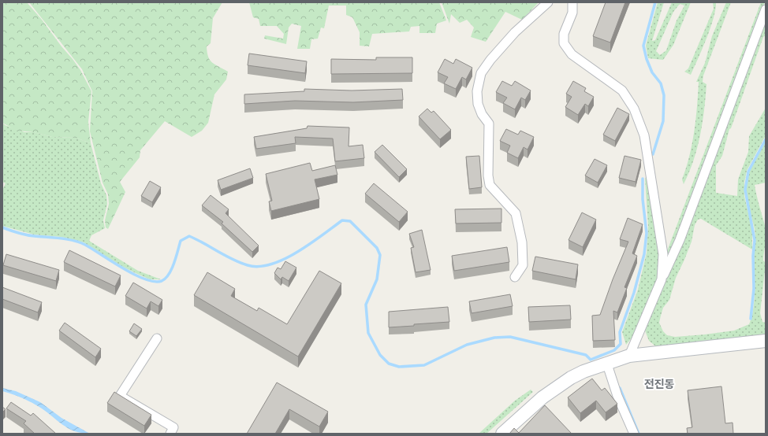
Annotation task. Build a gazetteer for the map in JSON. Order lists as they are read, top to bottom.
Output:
{
  "districts": ["전진동"]
}
